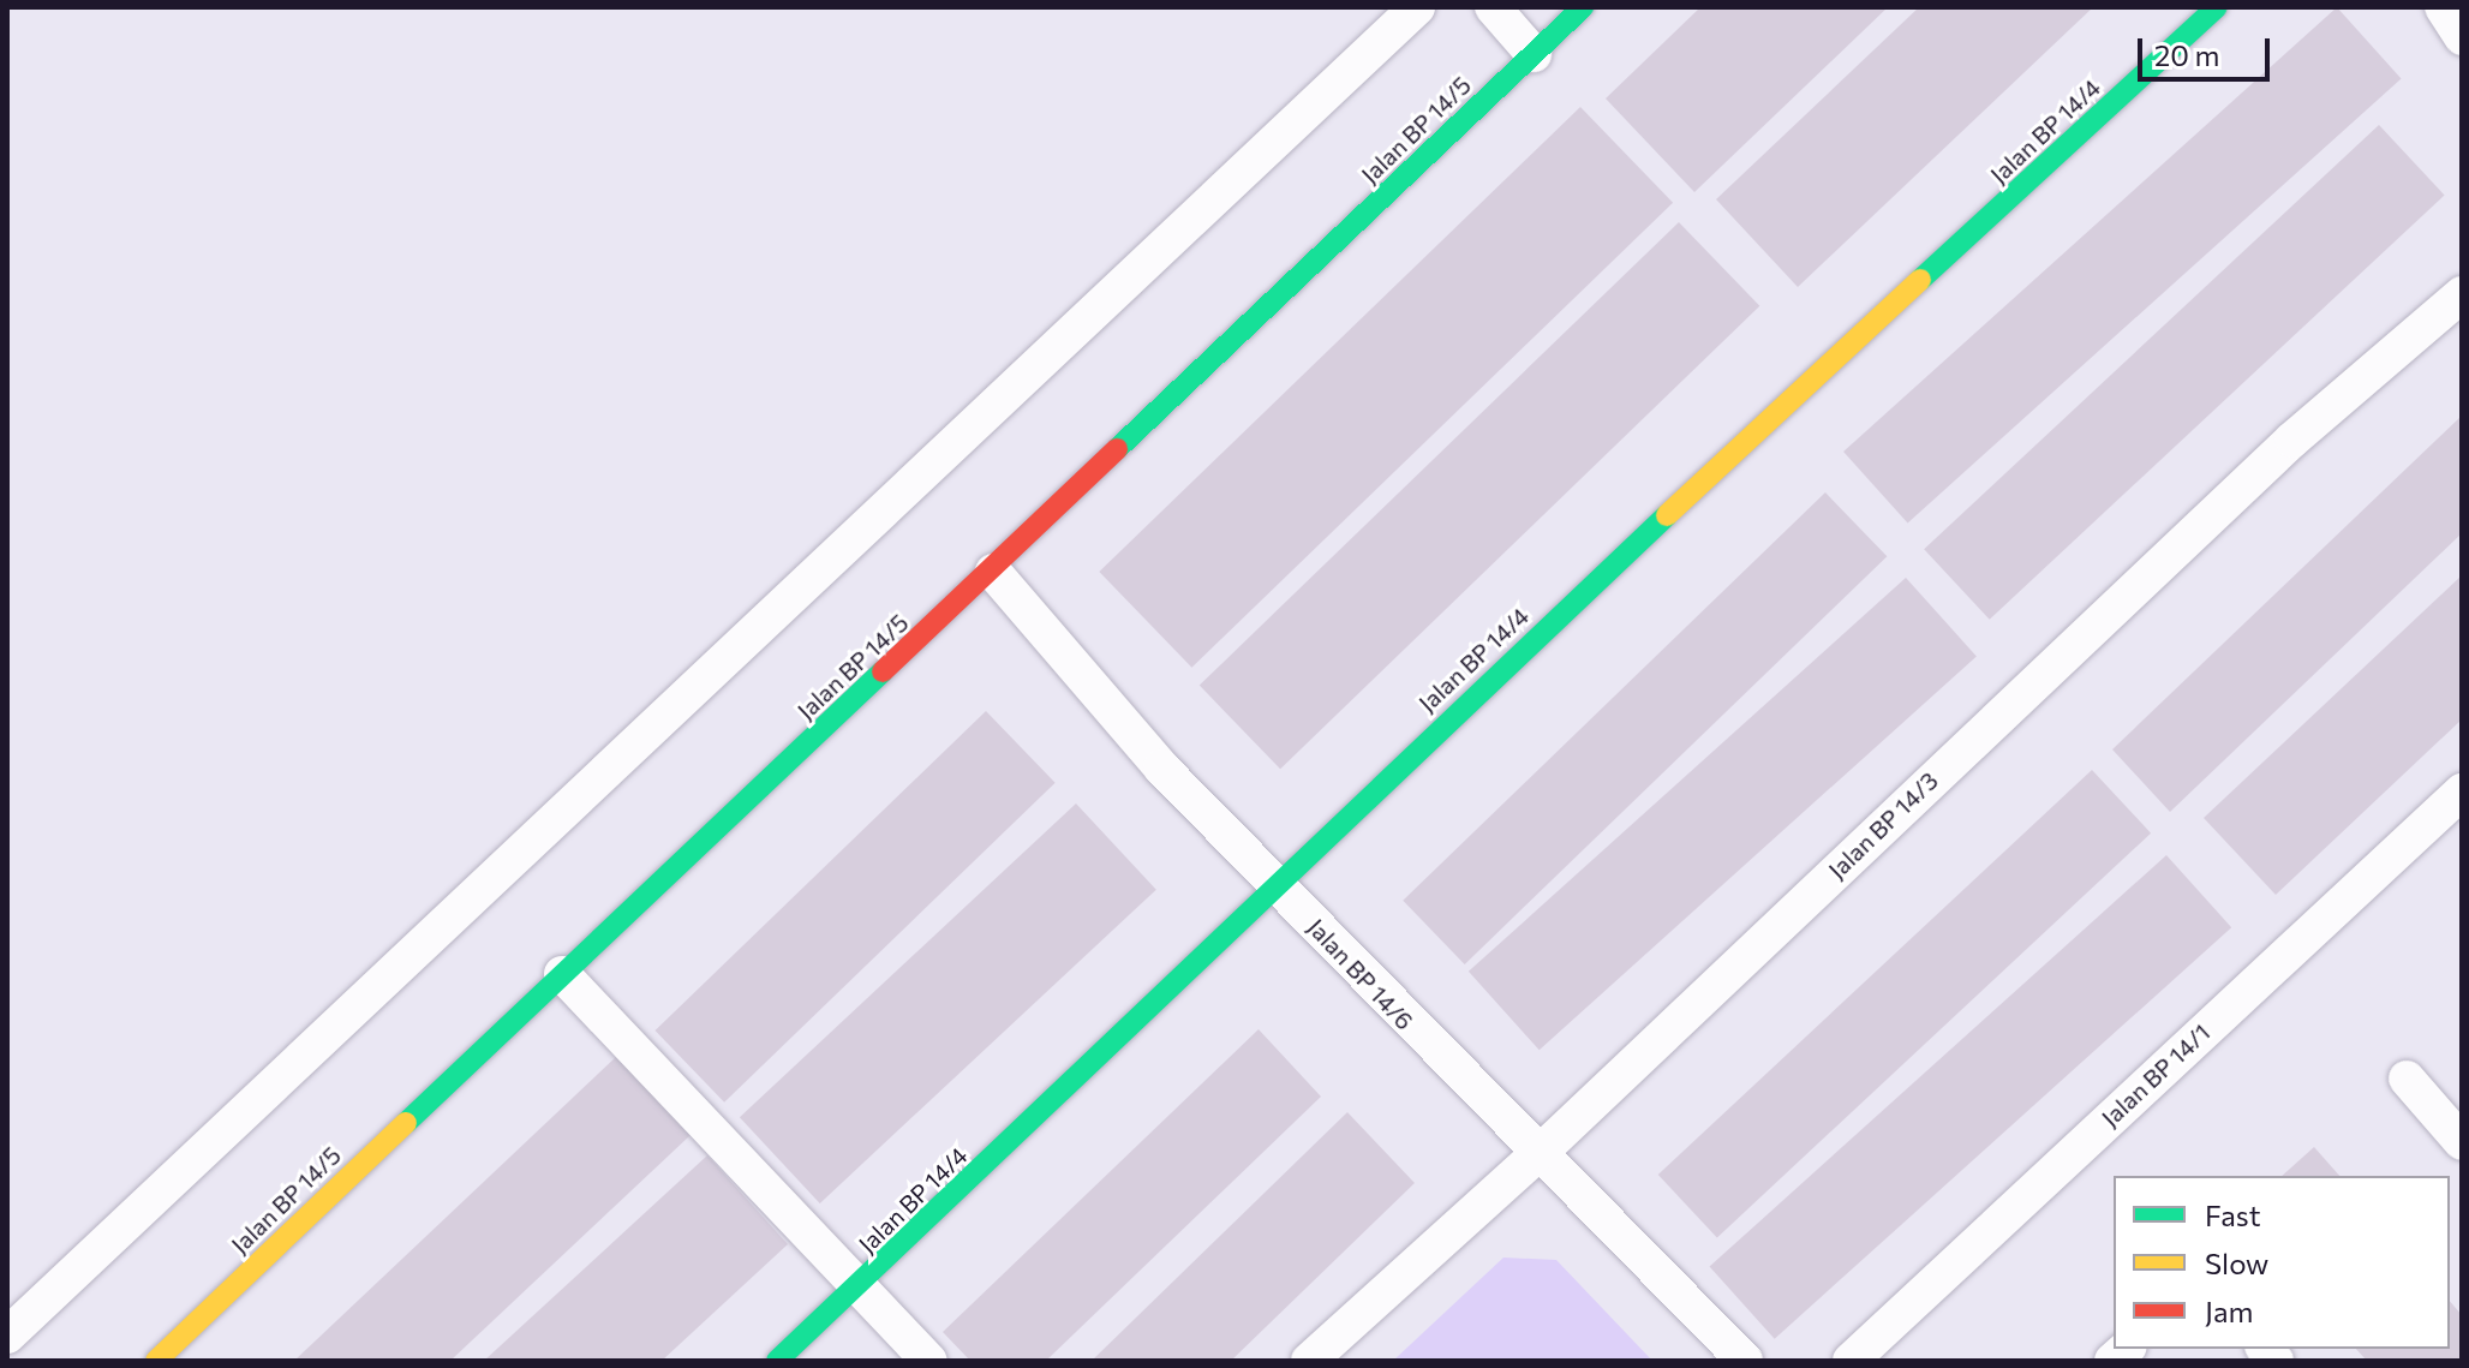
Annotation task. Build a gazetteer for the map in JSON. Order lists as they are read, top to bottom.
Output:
{
  "streets": {
    "street": [
      "Jalan BP 14/5",
      "Jalan BP 14/4",
      "Jalan BP 14/3",
      "Jalan BP 14/6",
      "Jalan BP 14/1"
    ]
  },
  "crossings": [
    ["Jalan BP 14/5", "Jalan BP 14/6"],
    ["Jalan BP 14/4", "Jalan BP 14/6"],
    ["Jalan BP 14/3", "Jalan BP 14/6"]
  ],
  "legend": ["Fast", "Slow", "Jam"],
  "scale_bar": "20 m"
}
